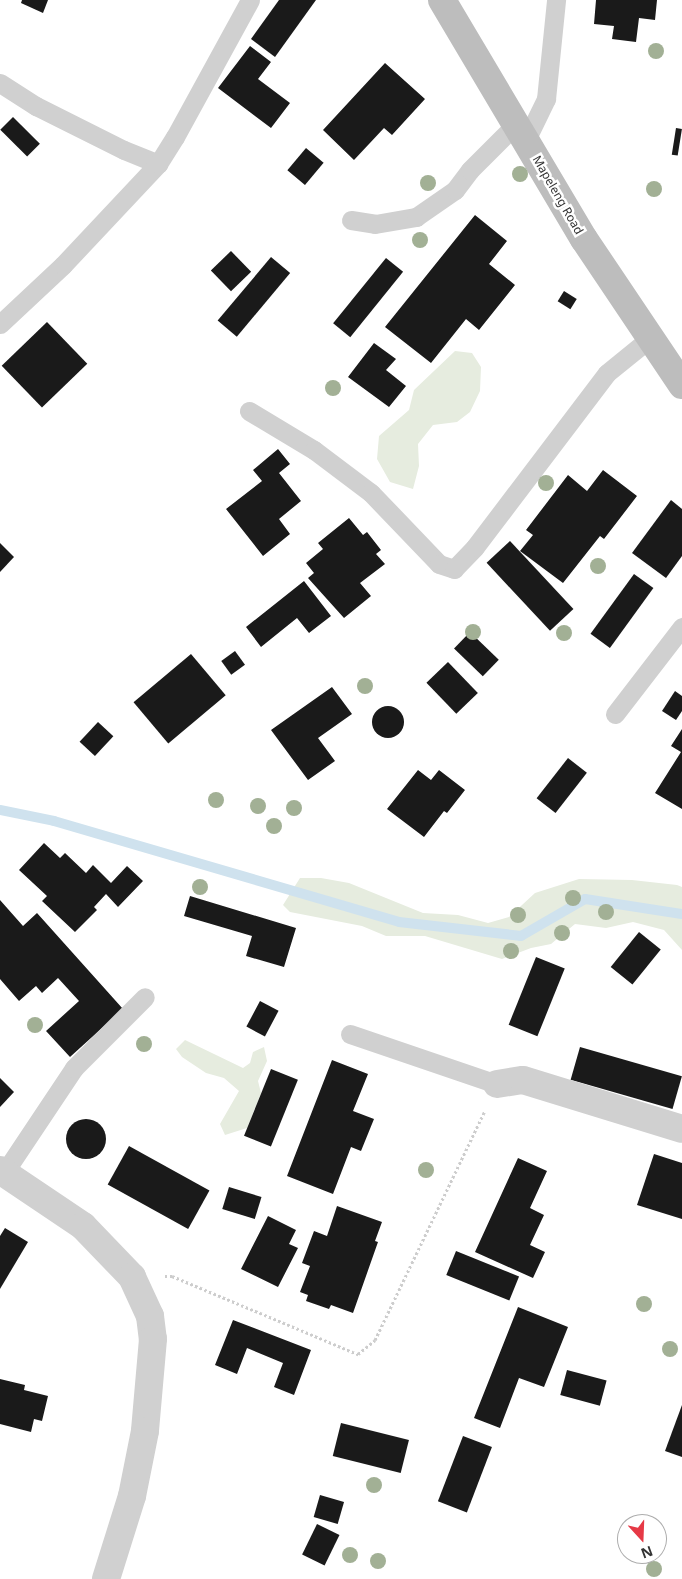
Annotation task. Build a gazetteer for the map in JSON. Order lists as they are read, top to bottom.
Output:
{
  "streets": {
    "street": ["Mapeleng Road"]
  },
  "north": "bottom"
}
